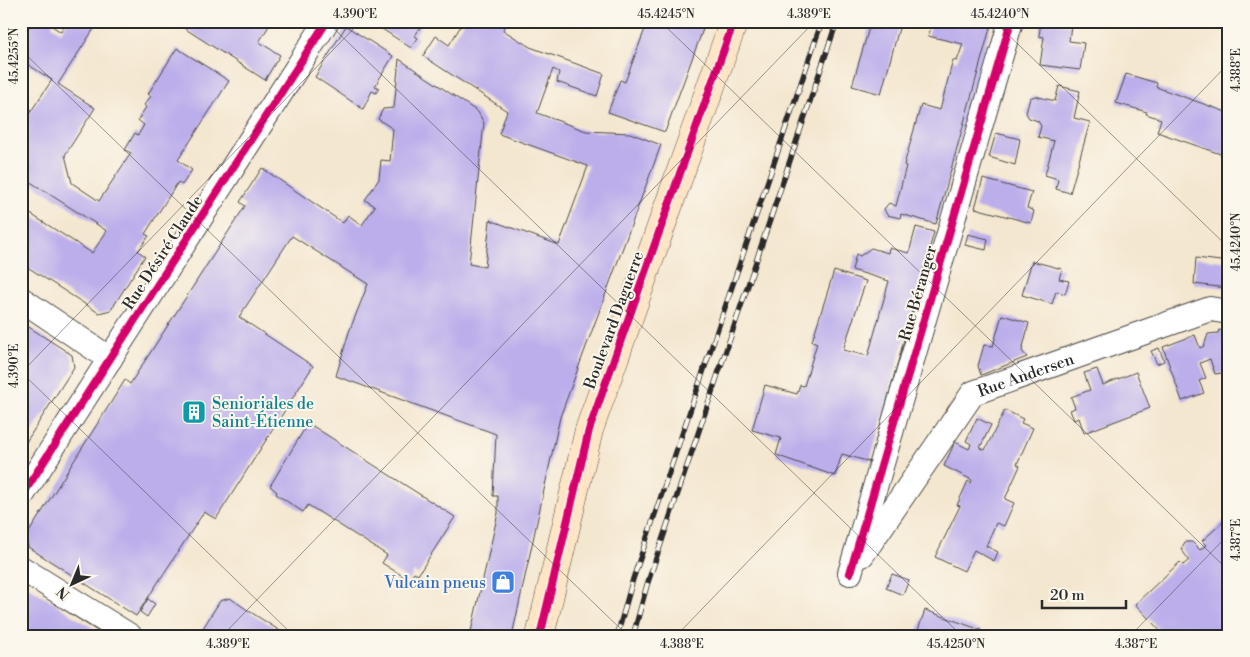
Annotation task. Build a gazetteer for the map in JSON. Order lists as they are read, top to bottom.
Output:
{
  "streets": {
    "main road": ["Boulevard Daguerre"],
    "street": ["Rue Désiré Claude", "Rue Béranger", "Rue Andersen"]
  },
  "crossings": [
    ["Rue Béranger", "Rue Andersen"]
  ],
  "places": {
    "building": ["Senioriales de Saint-Étienne"],
    "shop": ["Vulcain pneus"]
  },
  "scale_bar": "20 m",
  "north": "bottom left",
  "coordinates": [
    "4.390°E",
    "45.4245°N",
    "4.389°E",
    "45.4240°N",
    "45.4255°N",
    "4.388°E",
    "4.387°E",
    "45.4250°N"
  ]
}
